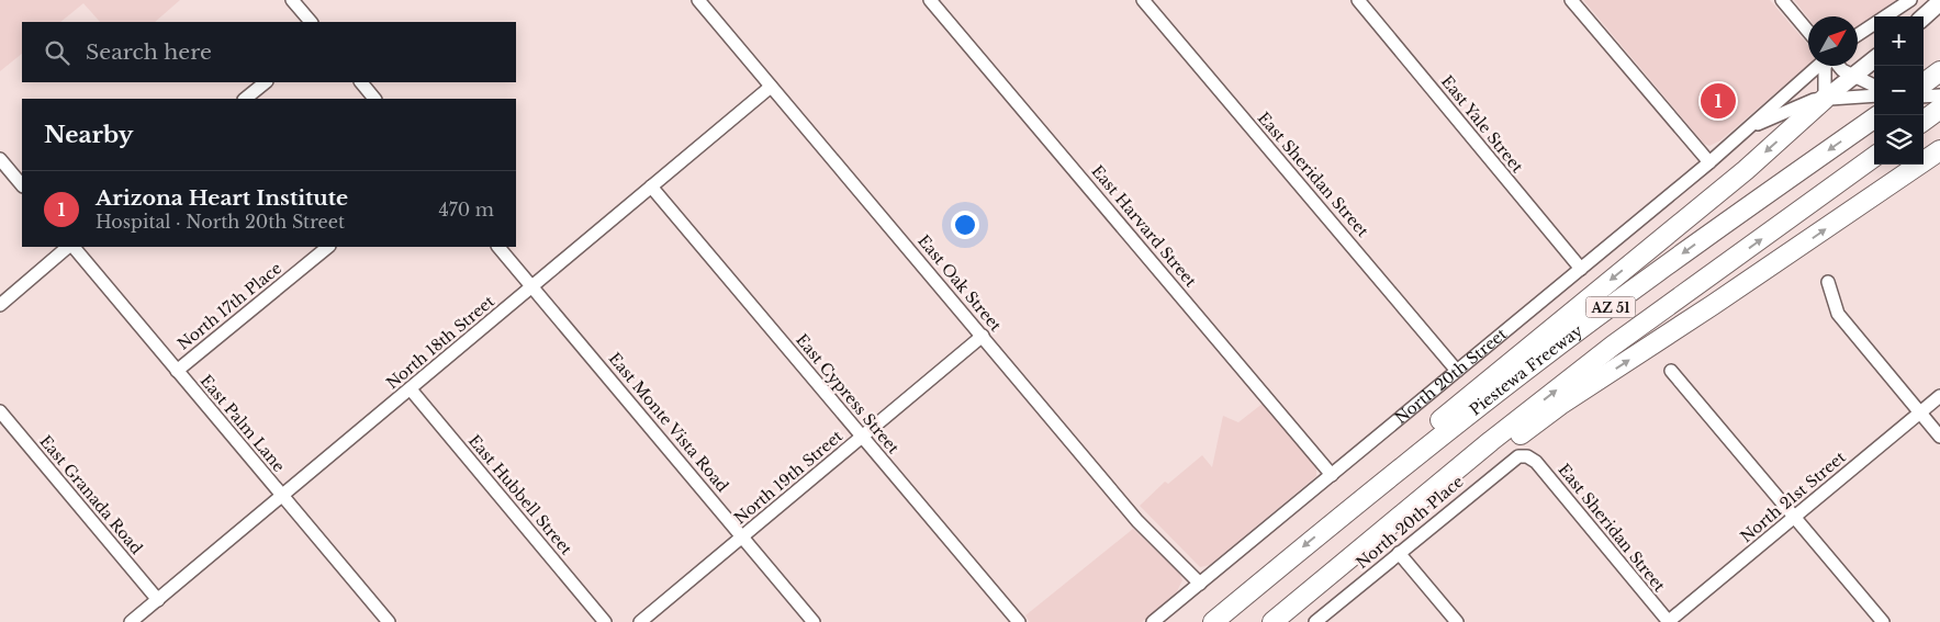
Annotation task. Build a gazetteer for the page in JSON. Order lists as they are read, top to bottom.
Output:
{
  "streets": {
    "highway": ["AZ 51", "Piestewa Freeway"],
    "main road": ["North 20th Street"],
    "street": [
      "East Yale Street",
      "East Sheridan Street",
      "East Harvard Street",
      "East Oak Street",
      "North 17th Place",
      "North 18th Street",
      "East Cypress Street",
      "East Monte Vista Road",
      "East Palm Lane",
      "North 19th Street",
      "East Granada Road",
      "East Hubbell Street",
      "North 21st Street",
      "North 20th Place"
    ]
  },
  "crossings": [
    ["East Yale Street", "North 20th Street"],
    ["East Sheridan Street", "North 20th Street"],
    ["East Sheridan Street", "North 21st Street"],
    ["East Sheridan Street", "North 20th Place"],
    ["East Harvard Street", "North 20th Street"],
    ["East Oak Street", "North 18th Street"],
    ["East Oak Street", "North 20th Street"],
    ["East Oak Street", "North 19th Street"],
    ["North 17th Place", "East Palm Lane"],
    ["North 18th Street", "East Cypress Street"],
    ["North 18th Street", "East Monte Vista Road"],
    ["North 18th Street", "East Palm Lane"],
    ["North 18th Street", "East Granada Road"],
    ["North 18th Street", "East Hubbell Street"],
    ["East Cypress Street", "North 19th Street"],
    ["East Monte Vista Road", "North 19th Street"]
  ],
  "north": "top right",
  "page": {
    "map_buttons": ["+", "−"],
    "search": "Search here",
    "pins": "1",
    "heading": "Nearby",
    "list": [
      {
        "mark": "1",
        "name": "Arizona Heart Institute",
        "note": "Hospital · North 20th Street",
        "value": "470 m"
      }
    ]
  }
}
